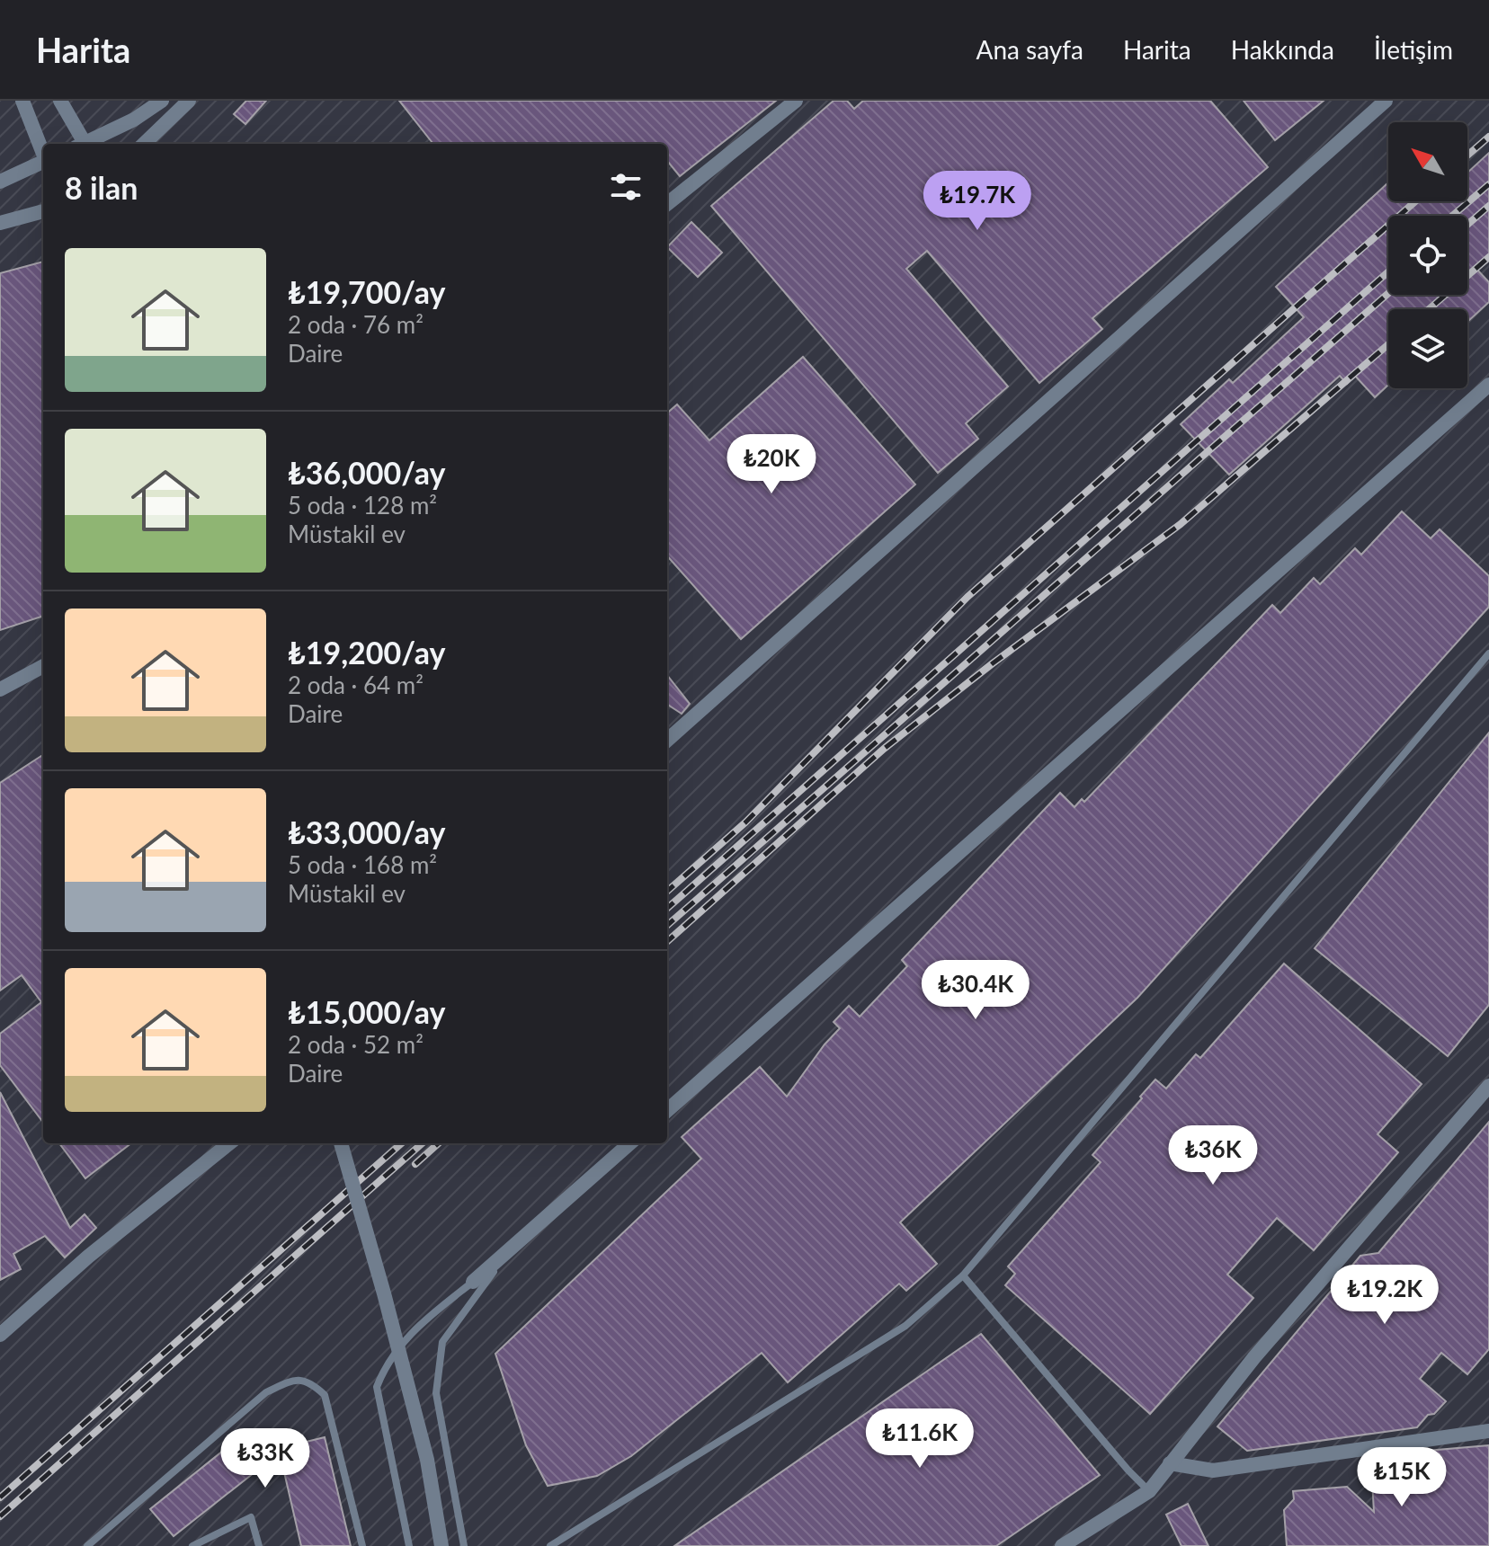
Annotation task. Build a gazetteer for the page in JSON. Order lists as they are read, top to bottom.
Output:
{
  "north": "top left",
  "page": {
    "header": "Harita",
    "nav": [
      "Ana sayfa",
      "Harita",
      "Hakkında",
      "İletişim"
    ],
    "heading": "8 ilan",
    "price": [
      "₺19.7K",
      "₺20K",
      "₺30.4K",
      "₺36K",
      "₺19.2K",
      "₺11.6K",
      "₺33K",
      "₺15K"
    ],
    "list": [
      {
        "name": "₺19,700/ay",
        "note": "2 oda · 76 m² · Daire"
      },
      {
        "name": "₺36,000/ay",
        "note": "5 oda · 128 m² · Müstakil ev"
      },
      {
        "name": "₺19,200/ay",
        "note": "2 oda · 64 m² · Daire"
      },
      {
        "name": "₺33,000/ay",
        "note": "5 oda · 168 m² · Müstakil ev"
      },
      {
        "name": "₺15,000/ay",
        "note": "2 oda · 52 m² · Daire"
      }
    ]
  }
}
